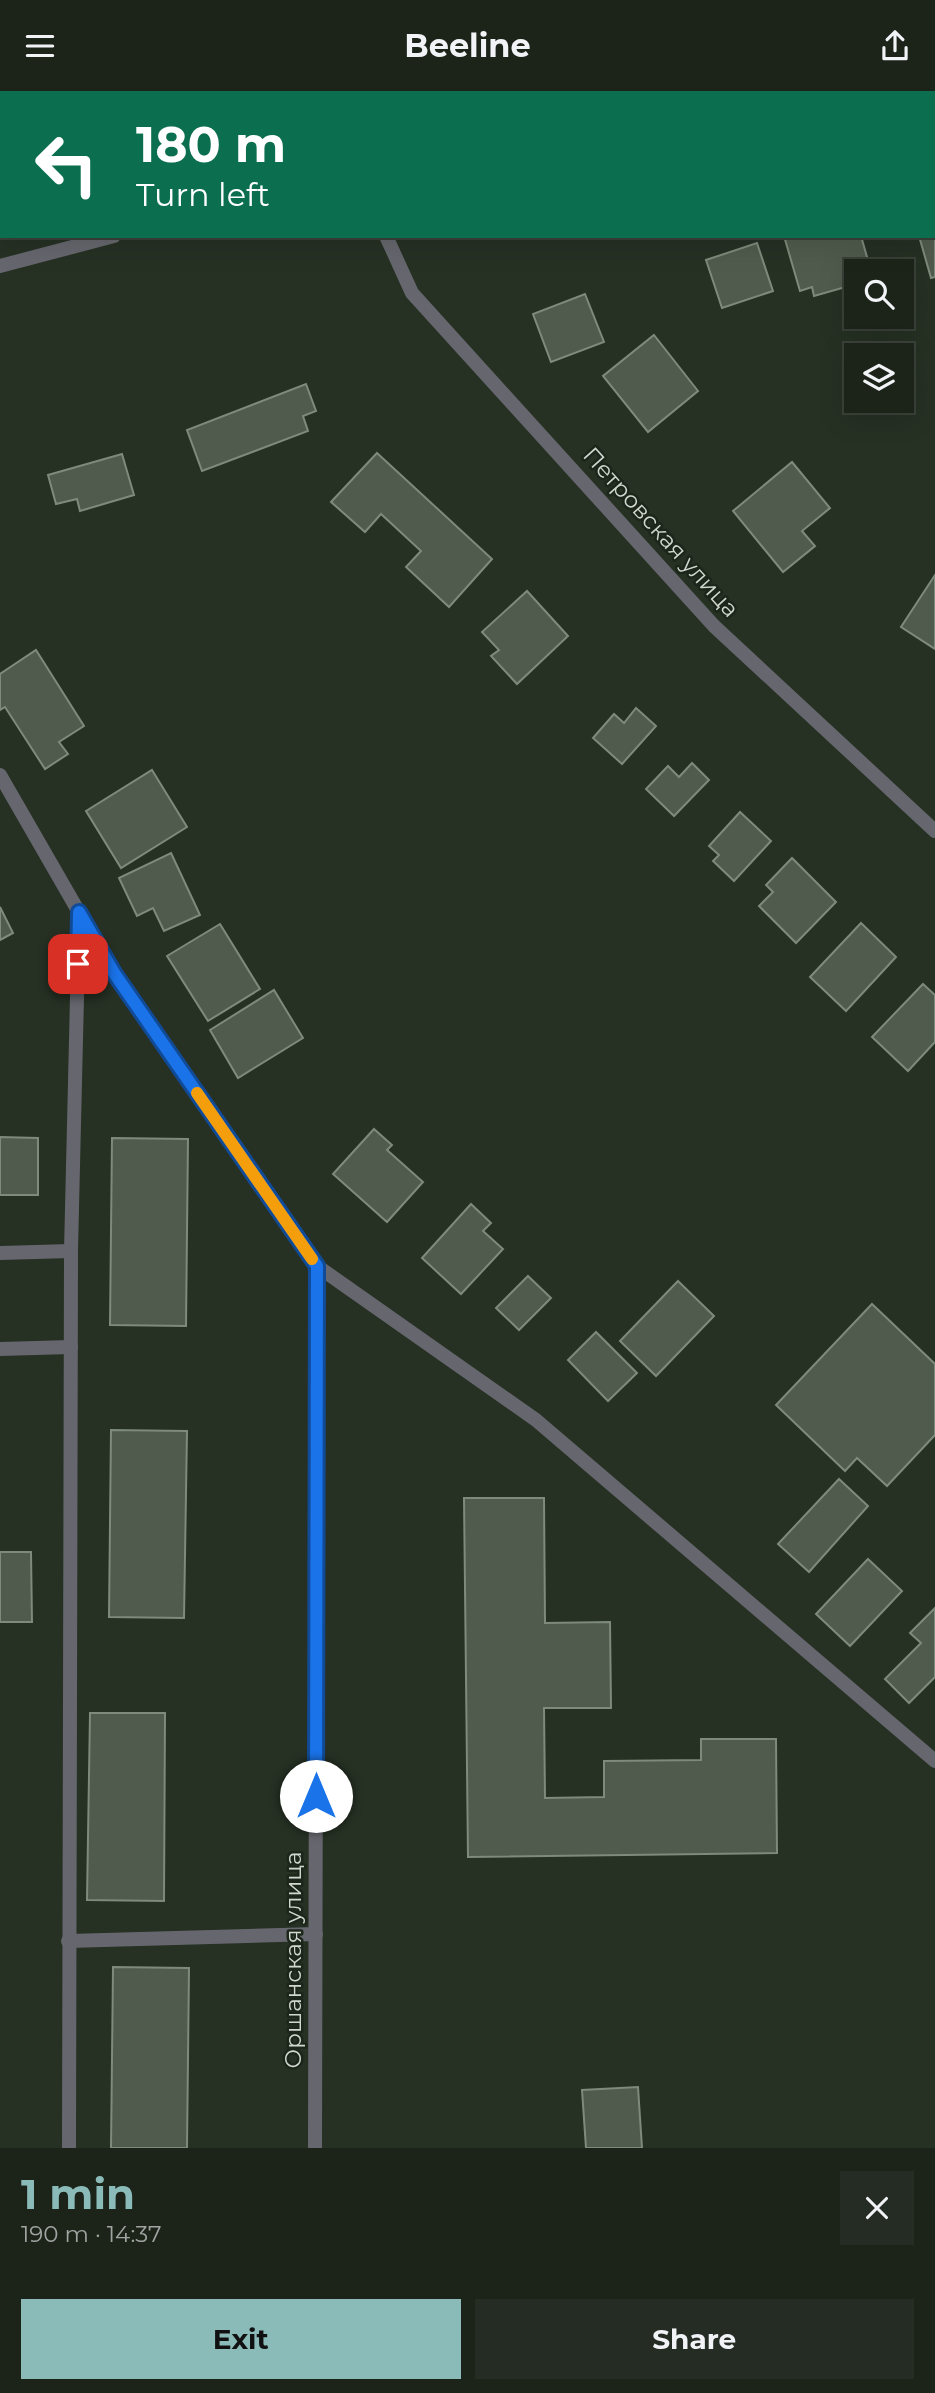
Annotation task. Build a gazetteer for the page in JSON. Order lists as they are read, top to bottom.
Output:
{
  "streets": {
    "street": ["Петровская улица", "Оршанская улица"]
  },
  "page": {
    "header": "Beeline",
    "turn": ["180 m", "Turn left"],
    "heading": ["1 min", "190 m · 14:37"],
    "buttons": ["Exit", "Share"]
  }
}
